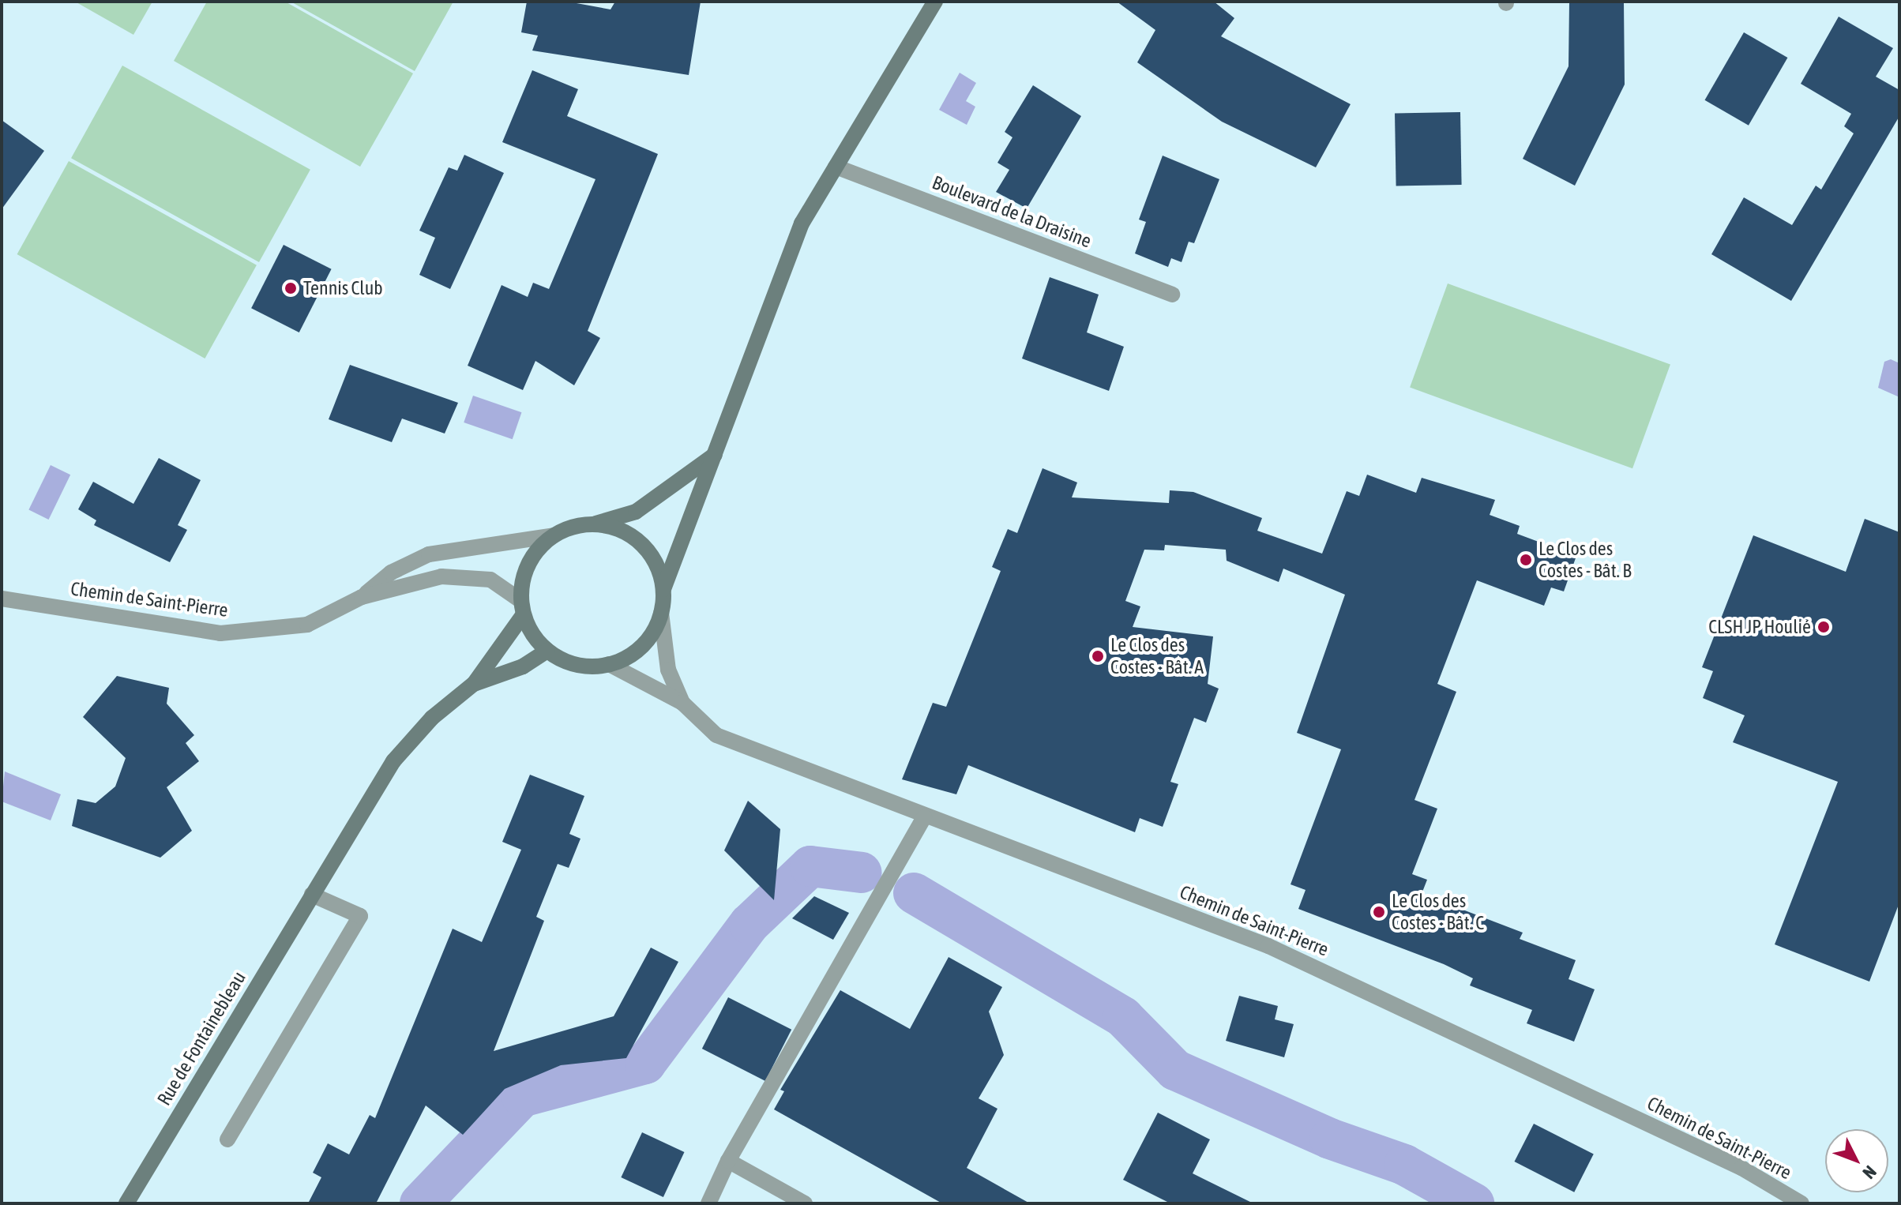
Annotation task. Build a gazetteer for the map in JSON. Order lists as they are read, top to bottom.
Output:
{
  "streets": {
    "street": ["Boulevard de la Draisine", "Chemin de Saint-Pierre", "Rue de Fontainebleau"]
  },
  "crossings": [
    ["Chemin de Saint-Pierre", "Rue de Fontainebleau"]
  ],
  "places": [
    "Tennis Club",
    "Le Clos des Costes - Bât. B",
    "CLSH JP Houlié",
    "Le Clos des Costes - Bât. A",
    "Le Clos des Costes - Bât. C"
  ],
  "north": "bottom right"
}
